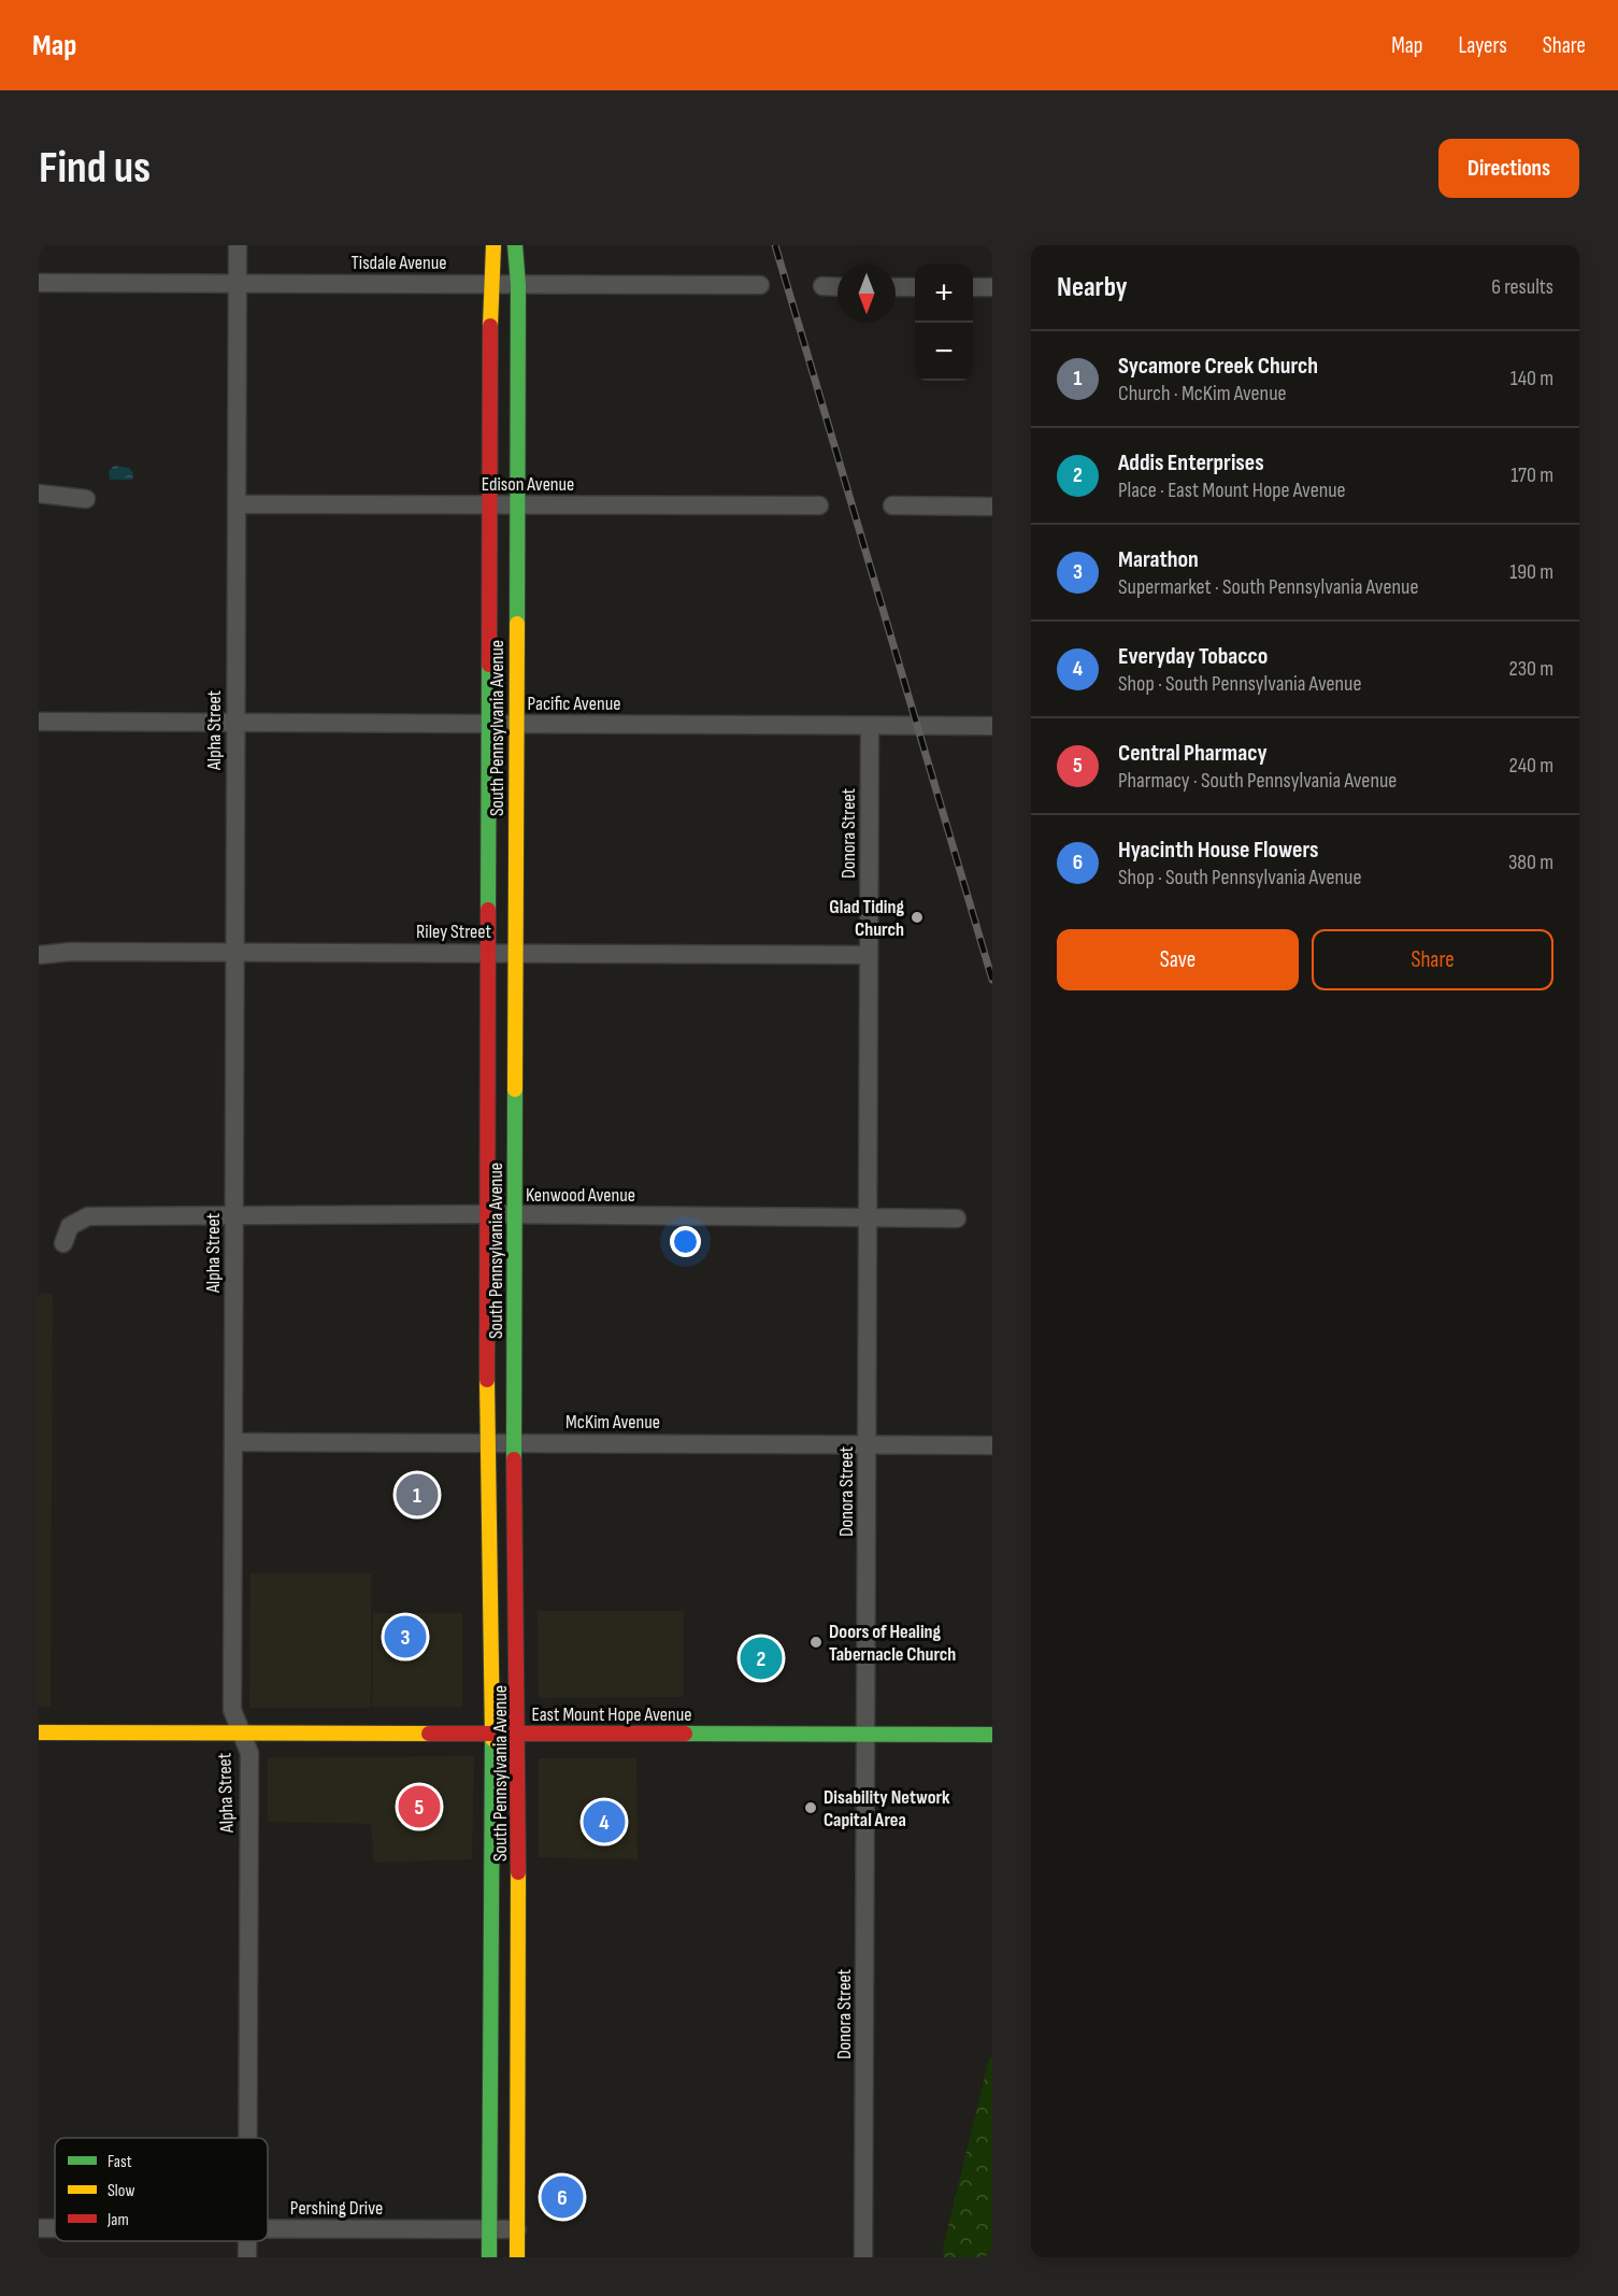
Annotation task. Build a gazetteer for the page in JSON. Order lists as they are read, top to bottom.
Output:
{
  "streets": {
    "main road": ["South Pennsylvania Avenue", "East Mount Hope Avenue"],
    "street": [
      "Tisdale Avenue",
      "Edison Avenue",
      "Pacific Avenue",
      "Alpha Street",
      "Donora Street",
      "Riley Street",
      "Kenwood Avenue",
      "McKim Avenue",
      "Pershing Drive"
    ]
  },
  "crossings": [
    ["Tisdale Avenue", "South Pennsylvania Avenue"],
    ["Tisdale Avenue", "Alpha Street"],
    ["Edison Avenue", "South Pennsylvania Avenue"],
    ["Edison Avenue", "Alpha Street"],
    ["Pacific Avenue", "South Pennsylvania Avenue"],
    ["Pacific Avenue", "Alpha Street"],
    ["Pacific Avenue", "Donora Street"],
    ["South Pennsylvania Avenue", "Riley Street"],
    ["South Pennsylvania Avenue", "Kenwood Avenue"],
    ["South Pennsylvania Avenue", "McKim Avenue"],
    ["South Pennsylvania Avenue", "East Mount Hope Avenue"],
    ["South Pennsylvania Avenue", "Pershing Drive"],
    ["Alpha Street", "Riley Street"],
    ["Alpha Street", "Kenwood Avenue"],
    ["Alpha Street", "McKim Avenue"],
    ["Alpha Street", "East Mount Hope Avenue"],
    ["Donora Street", "Riley Street"],
    ["Donora Street", "Kenwood Avenue"],
    ["Donora Street", "McKim Avenue"],
    ["Donora Street", "East Mount Hope Avenue"]
  ],
  "places": ["Glad Tiding Church", "Doors of Healing Tabernacle Church", "Disability Network Capital Area"],
  "legend": ["Fast", "Slow", "Jam"],
  "north": "bottom",
  "page": {
    "header": "Map",
    "nav": ["Map", "Layers", "Share"],
    "buttons": [
      "Directions",
      ["Save", "Share"]
    ],
    "title": "Find us",
    "heading": ["Nearby", "6 results"],
    "map_buttons": ["+", "−"],
    "list": [
      {
        "mark": "1",
        "name": "Sycamore Creek Church",
        "note": "Church · McKim Avenue",
        "value": "140 m"
      },
      {
        "mark": "2",
        "name": "Addis Enterprises",
        "note": "Place · East Mount Hope Avenue",
        "value": "170 m"
      },
      {
        "mark": "3",
        "name": "Marathon",
        "note": "Supermarket · South Pennsylvania Avenue",
        "value": "190 m"
      },
      {
        "mark": "4",
        "name": "Everyday Tobacco",
        "note": "Shop · South Pennsylvania Avenue",
        "value": "230 m"
      },
      {
        "mark": "5",
        "name": "Central Pharmacy",
        "note": "Pharmacy · South Pennsylvania Avenue",
        "value": "240 m"
      },
      {
        "mark": "6",
        "name": "Hyacinth House Flowers",
        "note": "Shop · South Pennsylvania Avenue",
        "value": "380 m"
      }
    ],
    "pins": [
      "1",
      "3",
      "2",
      "5",
      "4",
      "6"
    ]
  }
}
